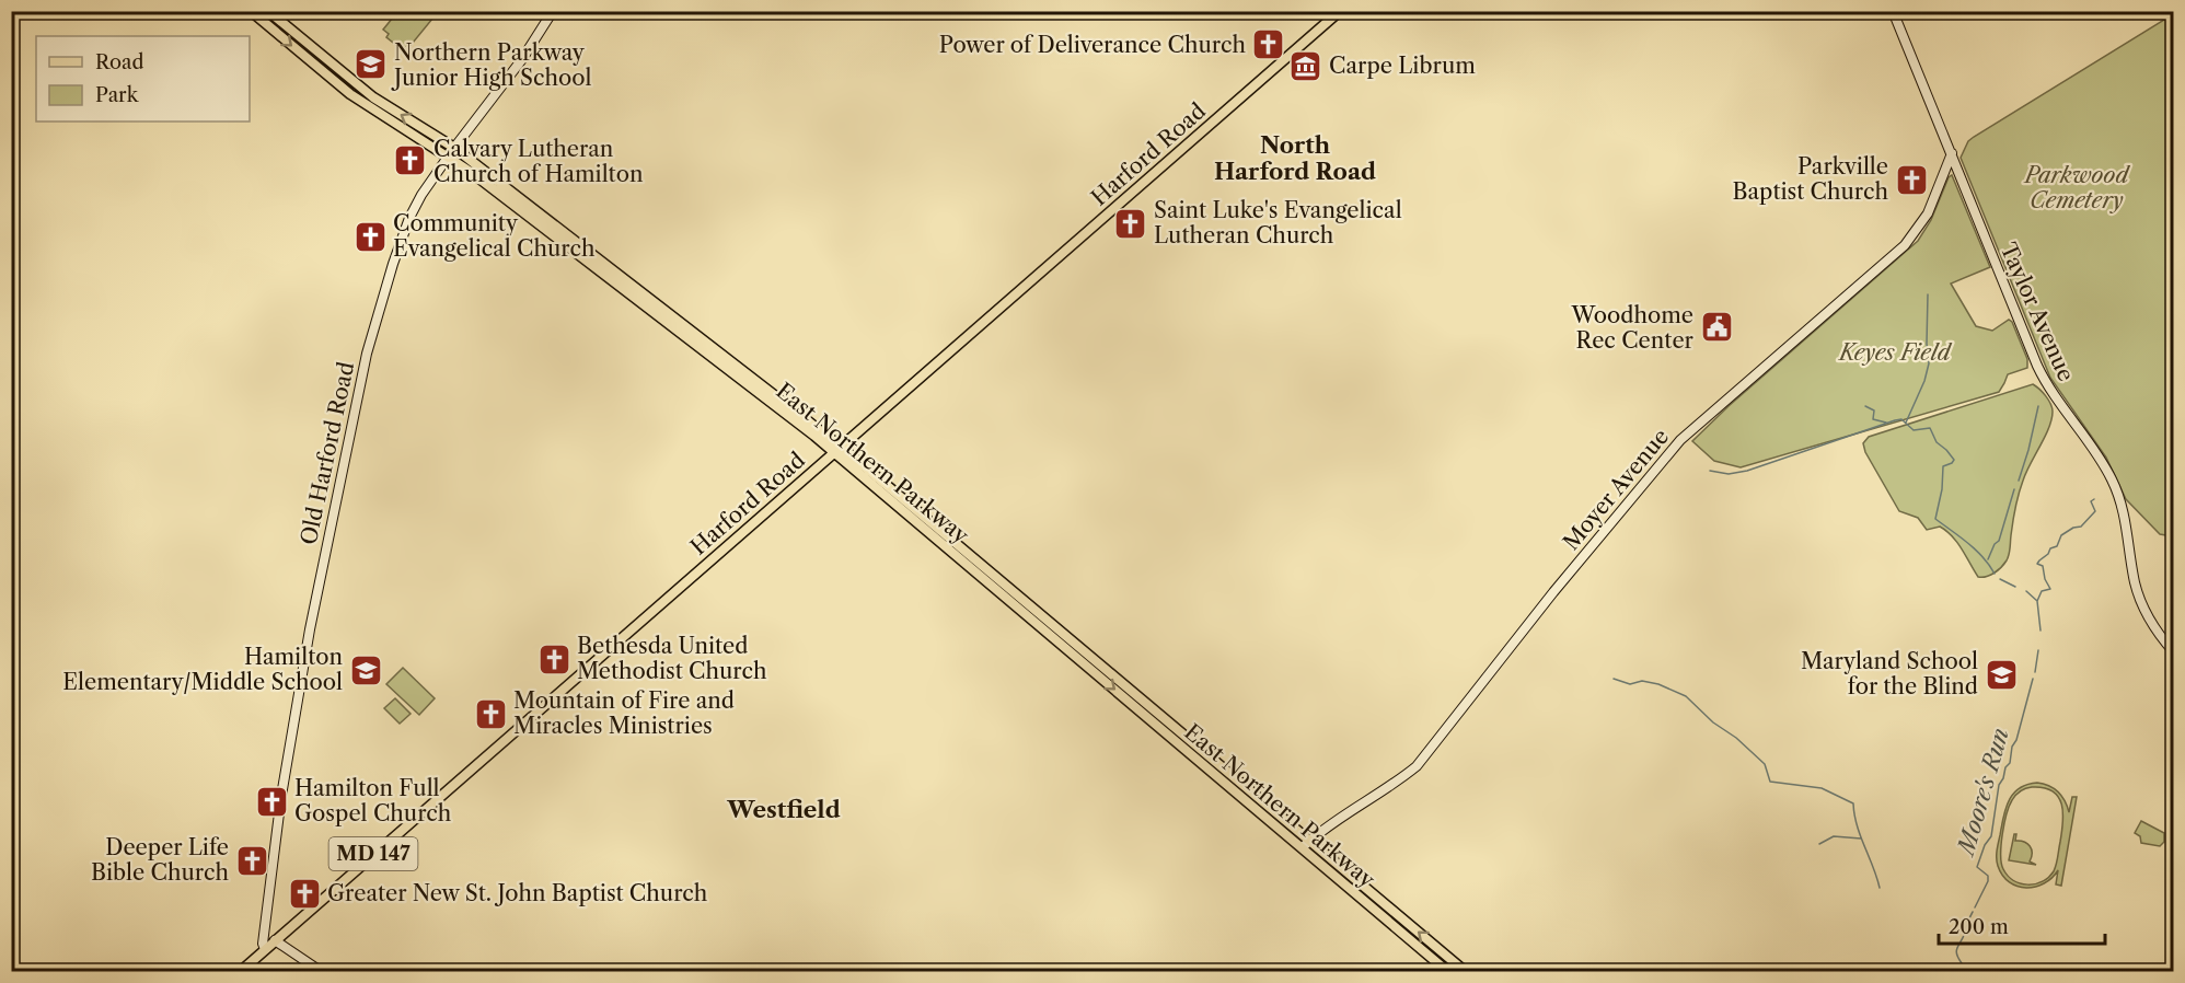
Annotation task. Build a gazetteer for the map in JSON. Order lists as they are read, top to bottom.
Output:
{
  "streets": {
    "main road": ["Harford Road", "East Northern Parkway", "MD 147"],
    "street": ["Taylor Avenue", "Old Harford Road", "Moyer Avenue"]
  },
  "crossings": [
    ["Harford Road", "Old Harford Road"],
    ["Harford Road", "East Northern Parkway"],
    ["Taylor Avenue", "Moyer Avenue"],
    ["Old Harford Road", "East Northern Parkway"],
    ["East Northern Parkway", "Moyer Avenue"]
  ],
  "districts": ["North Harford Road", "Westfield"],
  "water": ["Moore's Run"],
  "parks": ["Parkwood Cemetery", "Keyes Field"],
  "places": {
    "church": [
      "Power of Deliverance Church",
      "Calvary Lutheran Church of Hamilton",
      "Parkville Baptist Church",
      "Saint Luke's Evangelical Lutheran Church",
      "Community Evangelical Church",
      "Bethesda United Methodist Church",
      "Mountain of Fire and Miracles Ministries",
      "Hamilton Full Gospel Church",
      "Deeper Life Bible Church",
      "Greater New St. John Baptist Church"
    ],
    "school or university": ["Northern Parkway Junior High School", "Hamilton Elementary/Middle School", "Maryland School for the Blind"],
    "museum": ["Carpe Librum"],
    "public building": ["Woodhome Rec Center"]
  },
  "legend": ["Road", "Park"],
  "scale_bar": "200 m"
}
